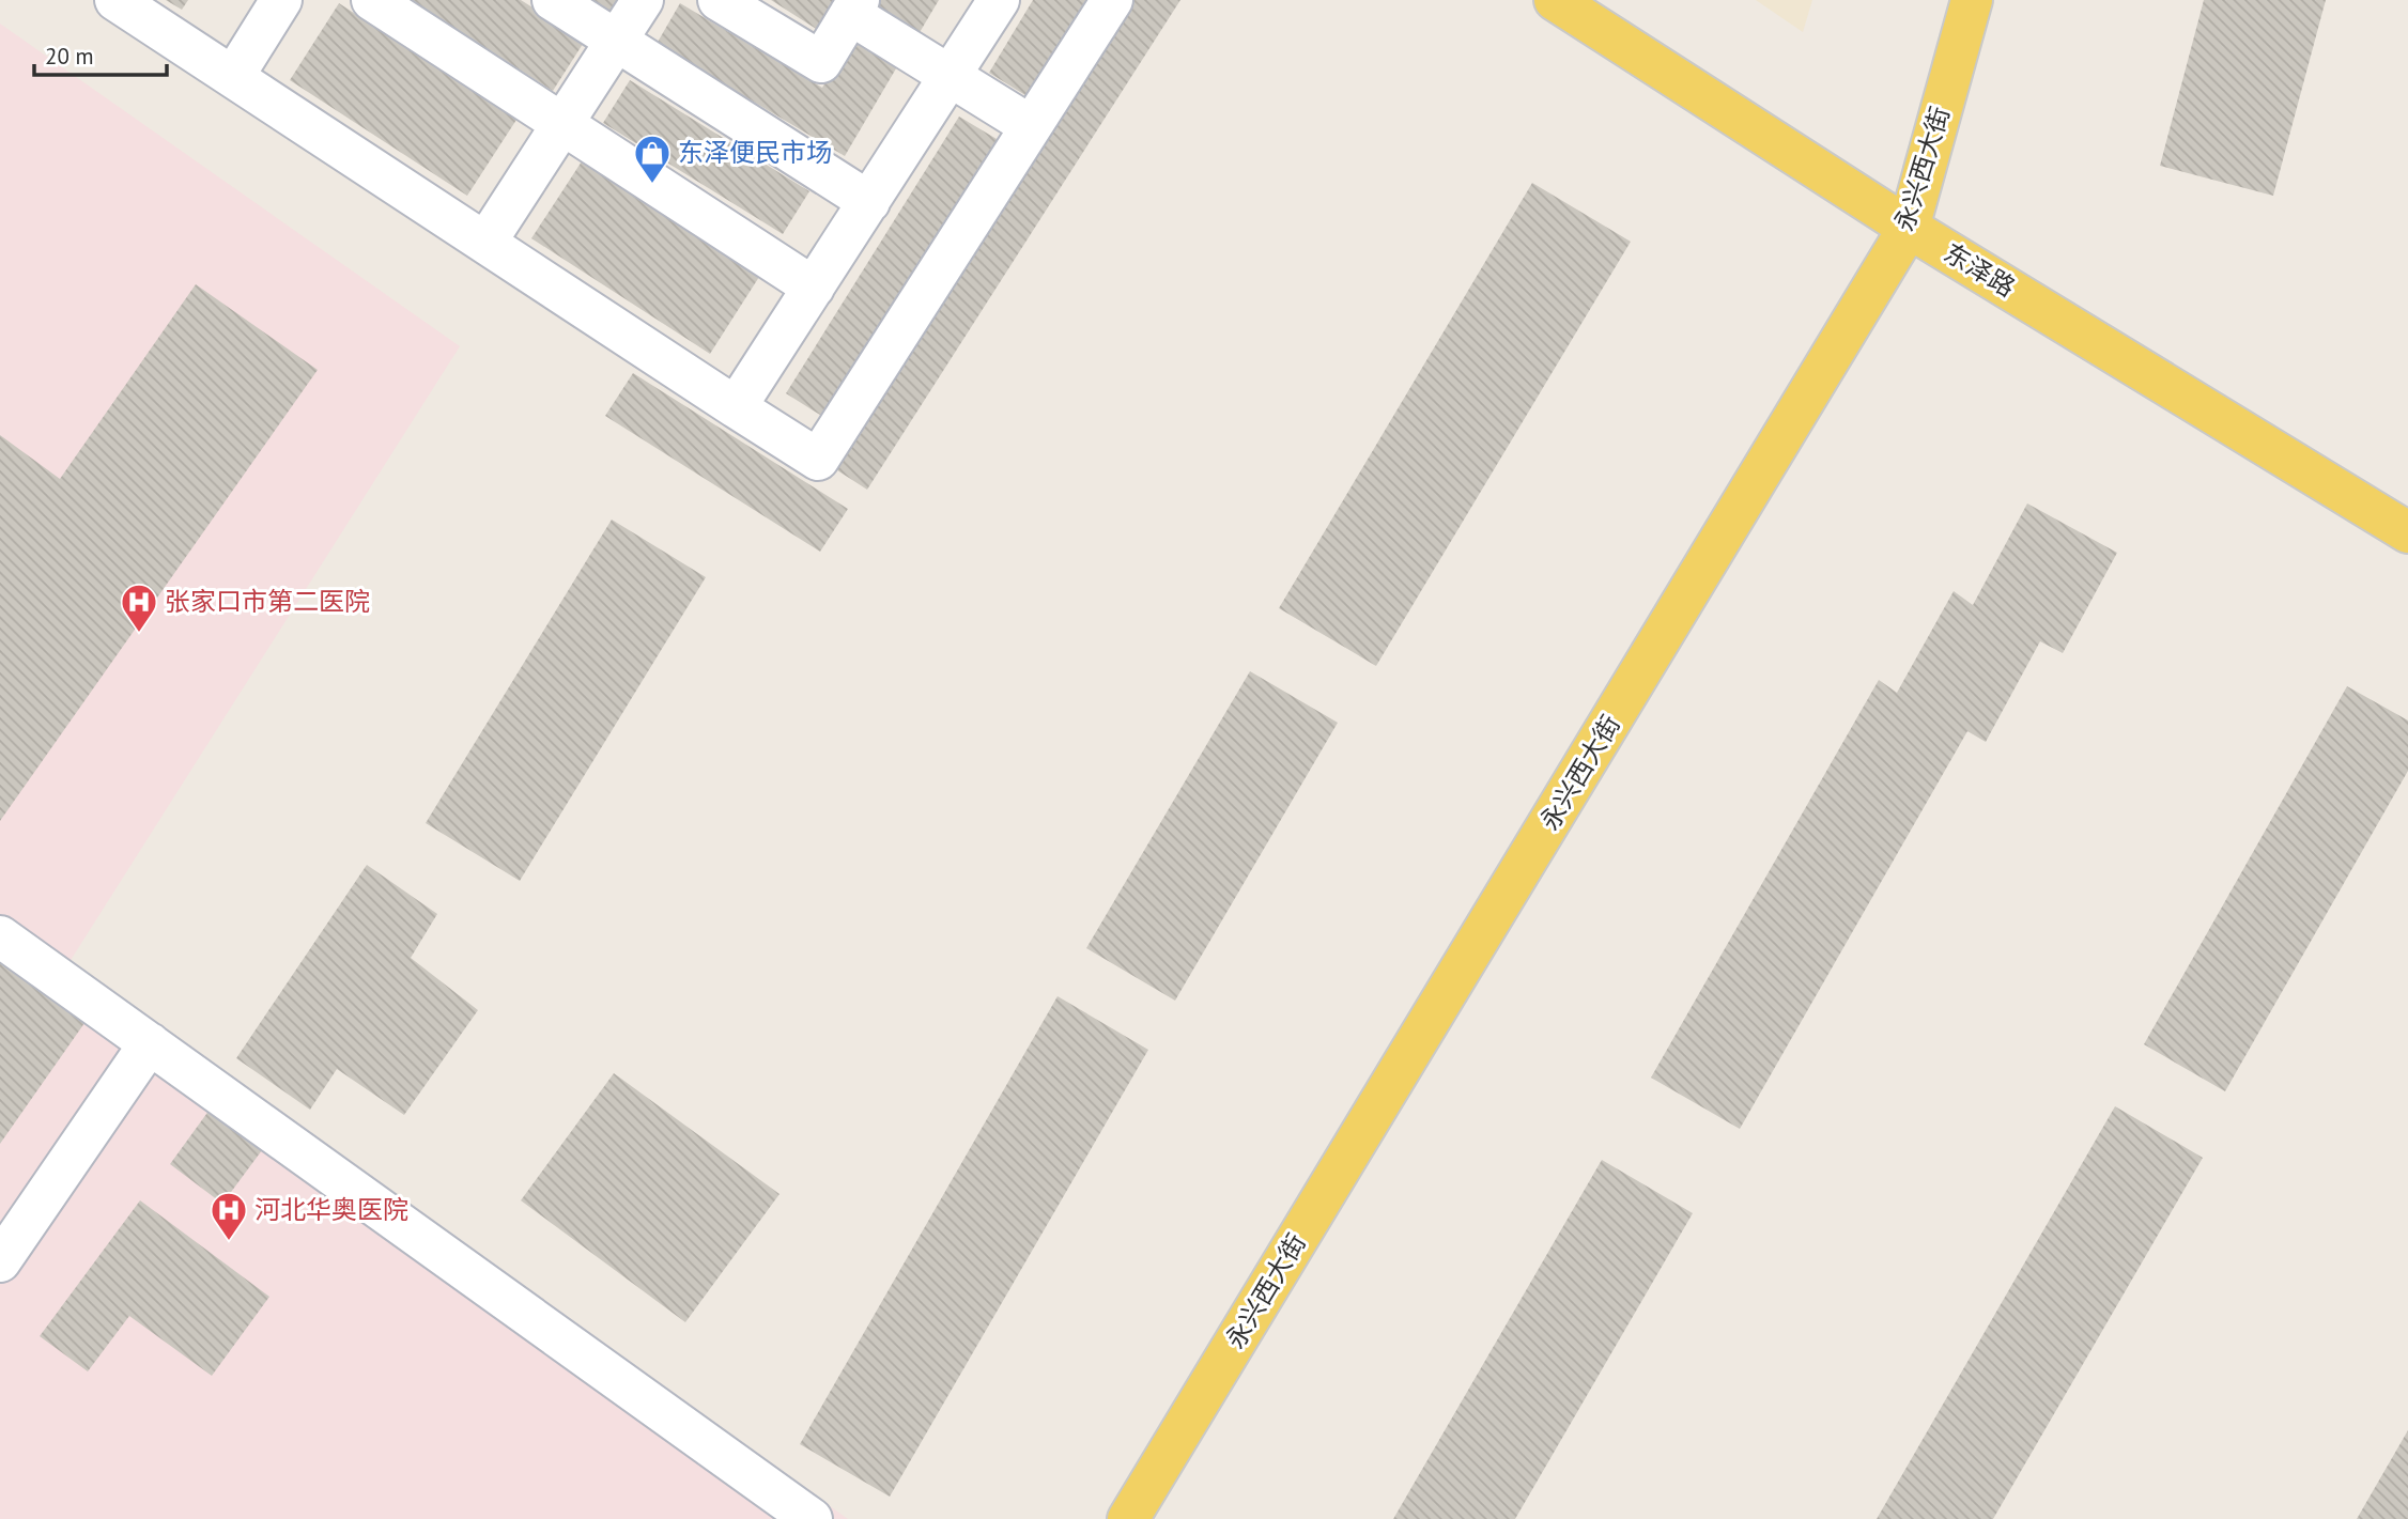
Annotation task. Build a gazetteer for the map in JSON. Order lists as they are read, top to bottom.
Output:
{
  "streets": {
    "main road": ["永兴西大街", "东泽路"]
  },
  "crossings": [
    ["永兴西大街", "东泽路"]
  ],
  "places": {
    "shop": ["东泽便民市场"],
    "hospital": ["张家口市第二医院", "河北华奥医院"]
  },
  "scale_bar": "20 m"
}
